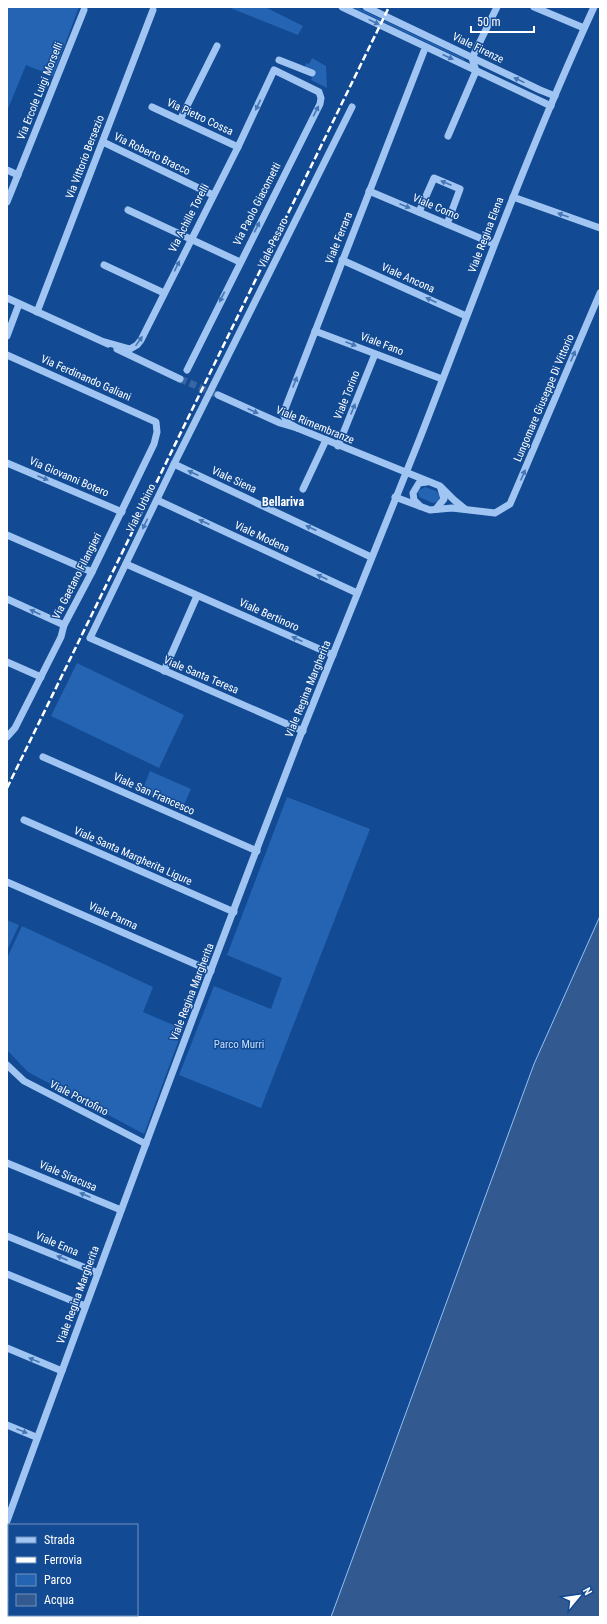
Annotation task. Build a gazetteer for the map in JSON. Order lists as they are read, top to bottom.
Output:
{
  "streets": {
    "street": [
      "Viale Firenze",
      "Via Ercole Luigi Morselli",
      "Via Pietro Cossa",
      "Via Roberto Bracco",
      "Via Vittorio Bersezio",
      "Via Paolo Giacometti",
      "Viale Como",
      "Via Achille Torelli",
      "Viale Regina Elena",
      "Viale Ferrara",
      "Viale Pesaro",
      "Viale Ancona",
      "Viale Fano",
      "Via Ferdinando Galiani",
      "Viale Torino",
      "Lungomare Giuseppe Di Vittorio",
      "Viale Rimembranze",
      "Via Giovanni Botero",
      "Viale Siena",
      "Viale Urbino",
      "Viale Modena",
      "Via Gaetano Filangieri",
      "Viale Bertinoro",
      "Viale Santa Teresa",
      "Viale Regina Margherita",
      "Viale San Francesco",
      "Viale Santa Margherita Ligure",
      "Viale Parma",
      "Viale Portofino",
      "Viale Siracusa",
      "Viale Enna"
    ]
  },
  "crossings": [
    ["Viale Firenze", "Viale Regina Elena"],
    ["Via Pietro Cossa", "Via Achille Torelli"],
    ["Via Roberto Bracco", "Via Vittorio Bersezio"],
    ["Via Roberto Bracco", "Via Achille Torelli"],
    ["Via Paolo Giacometti", "Via Achille Torelli"],
    ["Viale Como", "Viale Regina Elena"],
    ["Viale Como", "Viale Ferrara"],
    ["Viale Regina Elena", "Viale Ancona"],
    ["Viale Regina Elena", "Viale Fano"],
    ["Viale Regina Elena", "Viale Rimembranze"],
    ["Viale Regina Elena", "Viale Regina Margherita"],
    ["Viale Ferrara", "Viale Ancona"],
    ["Viale Ferrara", "Viale Fano"],
    ["Viale Ferrara", "Viale Rimembranze"],
    ["Viale Pesaro", "Viale Urbino"],
    ["Viale Fano", "Viale Torino"],
    ["Via Ferdinando Galiani", "Via Gaetano Filangieri"],
    ["Viale Torino", "Viale Rimembranze"],
    ["Viale Rimembranze", "Viale Regina Margherita"],
    ["Via Giovanni Botero", "Via Gaetano Filangieri"],
    ["Viale Siena", "Viale Urbino"],
    ["Viale Siena", "Viale Regina Margherita"],
    ["Viale Urbino", "Viale Modena"],
    ["Viale Urbino", "Viale Bertinoro"],
    ["Viale Urbino", "Viale Santa Teresa"],
    ["Viale Modena", "Viale Regina Margherita"],
    ["Viale Bertinoro", "Viale Regina Margherita"],
    ["Viale Santa Teresa", "Viale Regina Margherita"],
    ["Viale Regina Margherita", "Viale San Francesco"],
    ["Viale Regina Margherita", "Viale Santa Margherita Ligure"],
    ["Viale Regina Margherita", "Viale Parma"],
    ["Viale Regina Margherita", "Viale Portofino"],
    ["Viale Regina Margherita", "Viale Siracusa"],
    ["Viale Regina Margherita", "Viale Enna"]
  ],
  "one_way": [
    "Viale Como",
    "Viale Ancona",
    "Viale Fano",
    "Viale Torino",
    "Lungomare Giuseppe Di Vittorio",
    "Viale Rimembranze",
    "Via Giovanni Botero",
    "Viale Siena",
    "Viale Modena",
    "Viale Bertinoro",
    "Viale Siracusa"
  ],
  "districts": ["Bellariva"],
  "parks": ["Parco Murri"],
  "legend": [
    "Strada",
    "Ferrovia",
    "Parco",
    "Acqua"
  ],
  "scale_bar": "50 m",
  "north": "top right"
}
